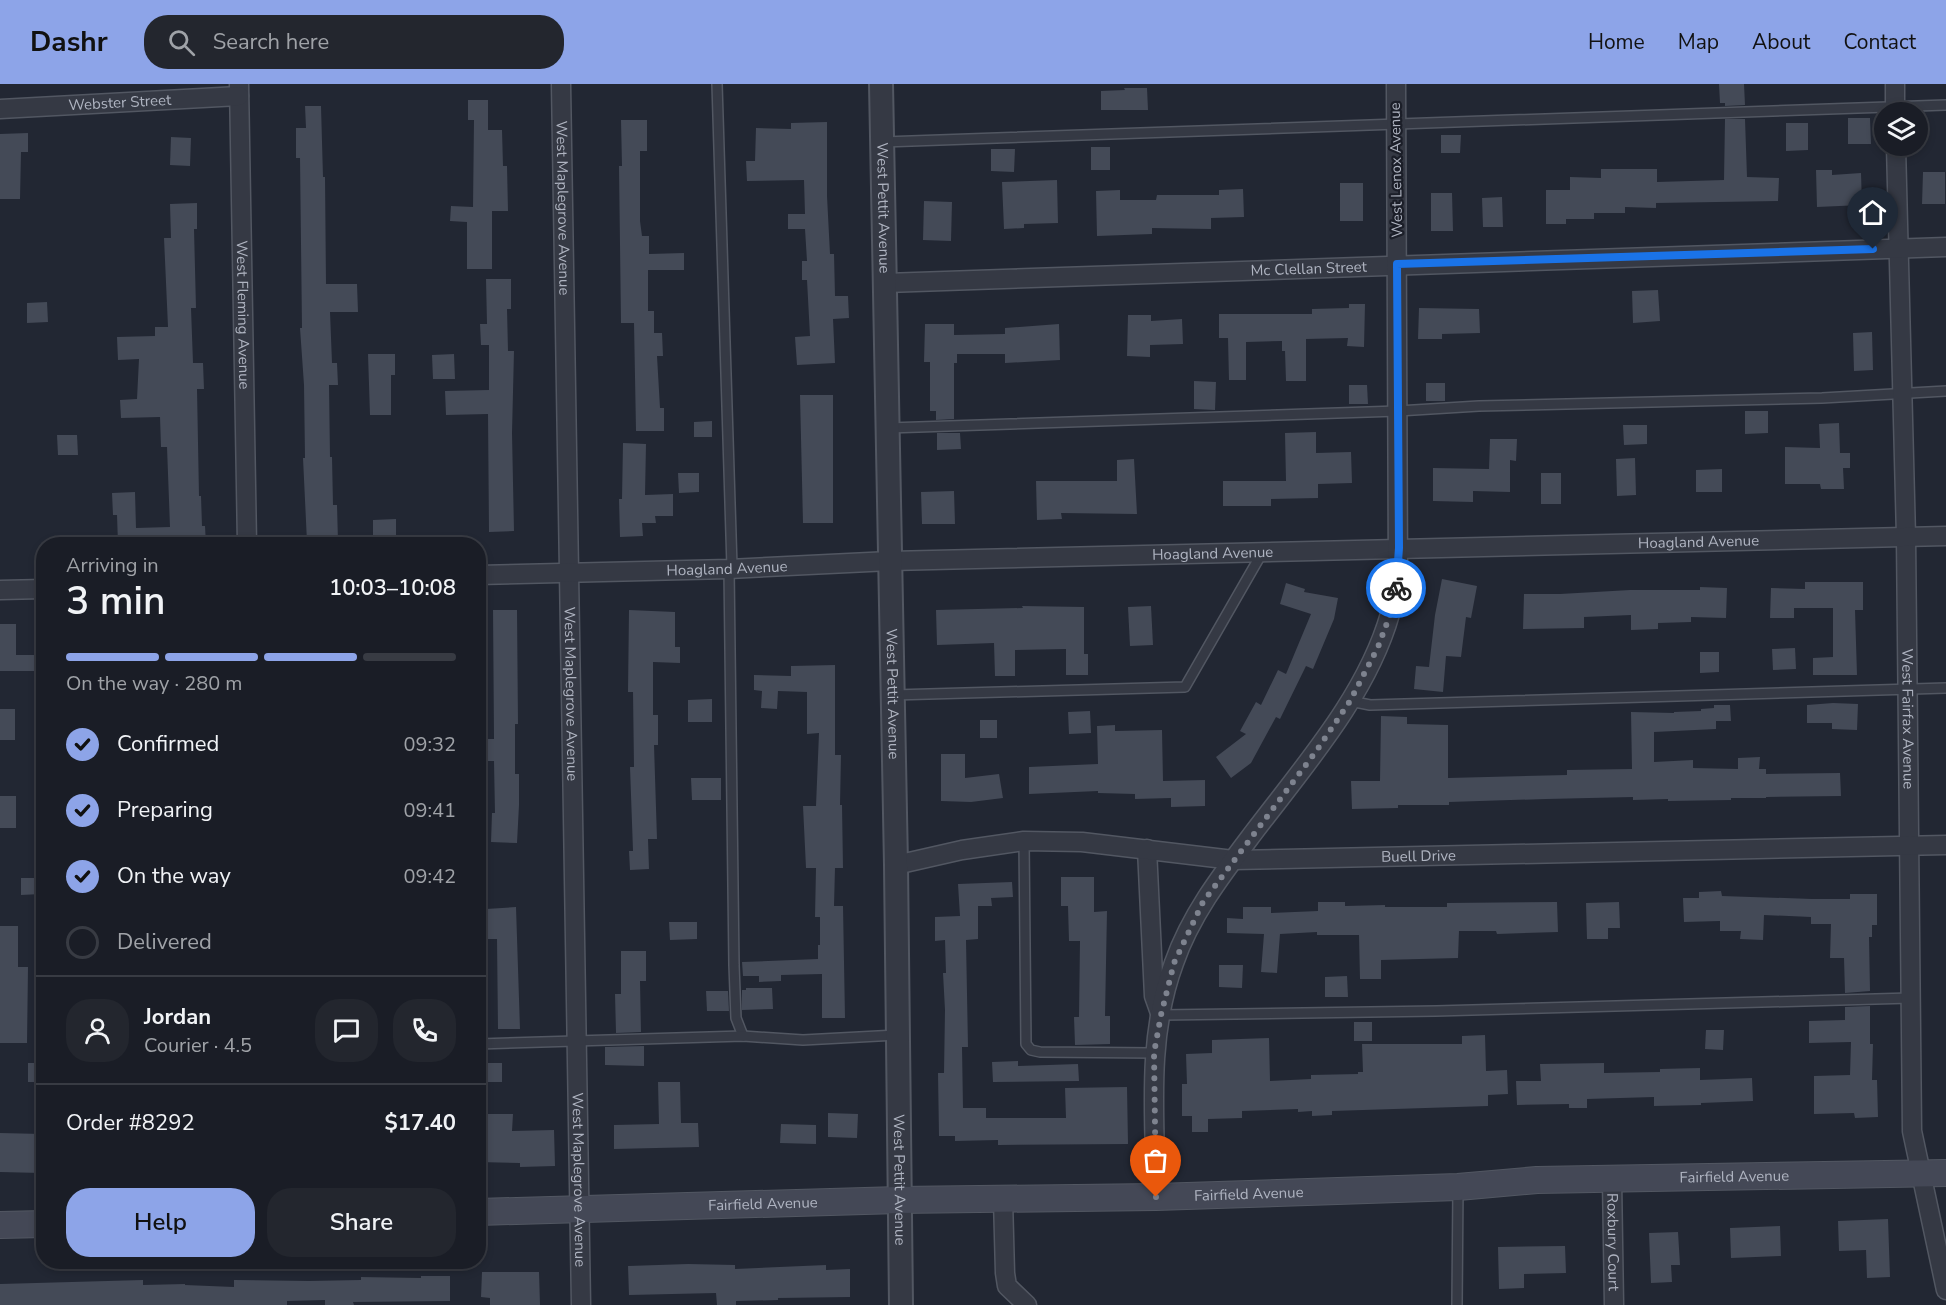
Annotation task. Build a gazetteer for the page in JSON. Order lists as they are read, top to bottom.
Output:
{
  "streets": {
    "main road": ["Fairfield Avenue"],
    "street": [
      "Webster Street",
      "West Lenox Avenue",
      "West Maplegrove Avenue",
      "West Pettit Avenue",
      "Mc Clellan Street",
      "West Fleming Avenue",
      "Hoagland Avenue",
      "West Fairfax Avenue",
      "Buell Drive",
      "Roxbury Court"
    ]
  },
  "crossings": [
    ["Webster Street", "West Fleming Avenue"],
    ["West Lenox Avenue", "Mc Clellan Street"],
    ["West Lenox Avenue", "Hoagland Avenue"],
    ["West Lenox Avenue", "Buell Drive"],
    ["West Lenox Avenue", "Fairfield Avenue"],
    ["West Maplegrove Avenue", "Hoagland Avenue"],
    ["West Maplegrove Avenue", "Fairfield Avenue"],
    ["West Pettit Avenue", "Mc Clellan Street"],
    ["West Pettit Avenue", "Hoagland Avenue"],
    ["West Pettit Avenue", "Buell Drive"],
    ["West Pettit Avenue", "Fairfield Avenue"],
    ["Mc Clellan Street", "West Fairfax Avenue"],
    ["Hoagland Avenue", "West Fairfax Avenue"],
    ["West Fairfax Avenue", "Buell Drive"],
    ["West Fairfax Avenue", "Fairfield Avenue"],
    ["Fairfield Avenue", "Roxbury Court"]
  ],
  "page": {
    "header": "Dashr",
    "search": "Search here",
    "nav": [
      "Home",
      "Map",
      "About",
      "Contact"
    ],
    "heading": ["3 min", "Arriving in", "10:03–10:08"],
    "panel": [
      "Jordan",
      "Courier · 4.5",
      "Order #8292",
      "$17.40"
    ],
    "bar": "On the way · 280 m",
    "list": [
      ["Confirmed", "09:32"],
      ["Preparing", "09:41"],
      ["On the way", "09:42"],
      "Delivered"
    ],
    "buttons": ["Help", "Share"]
  }
}
